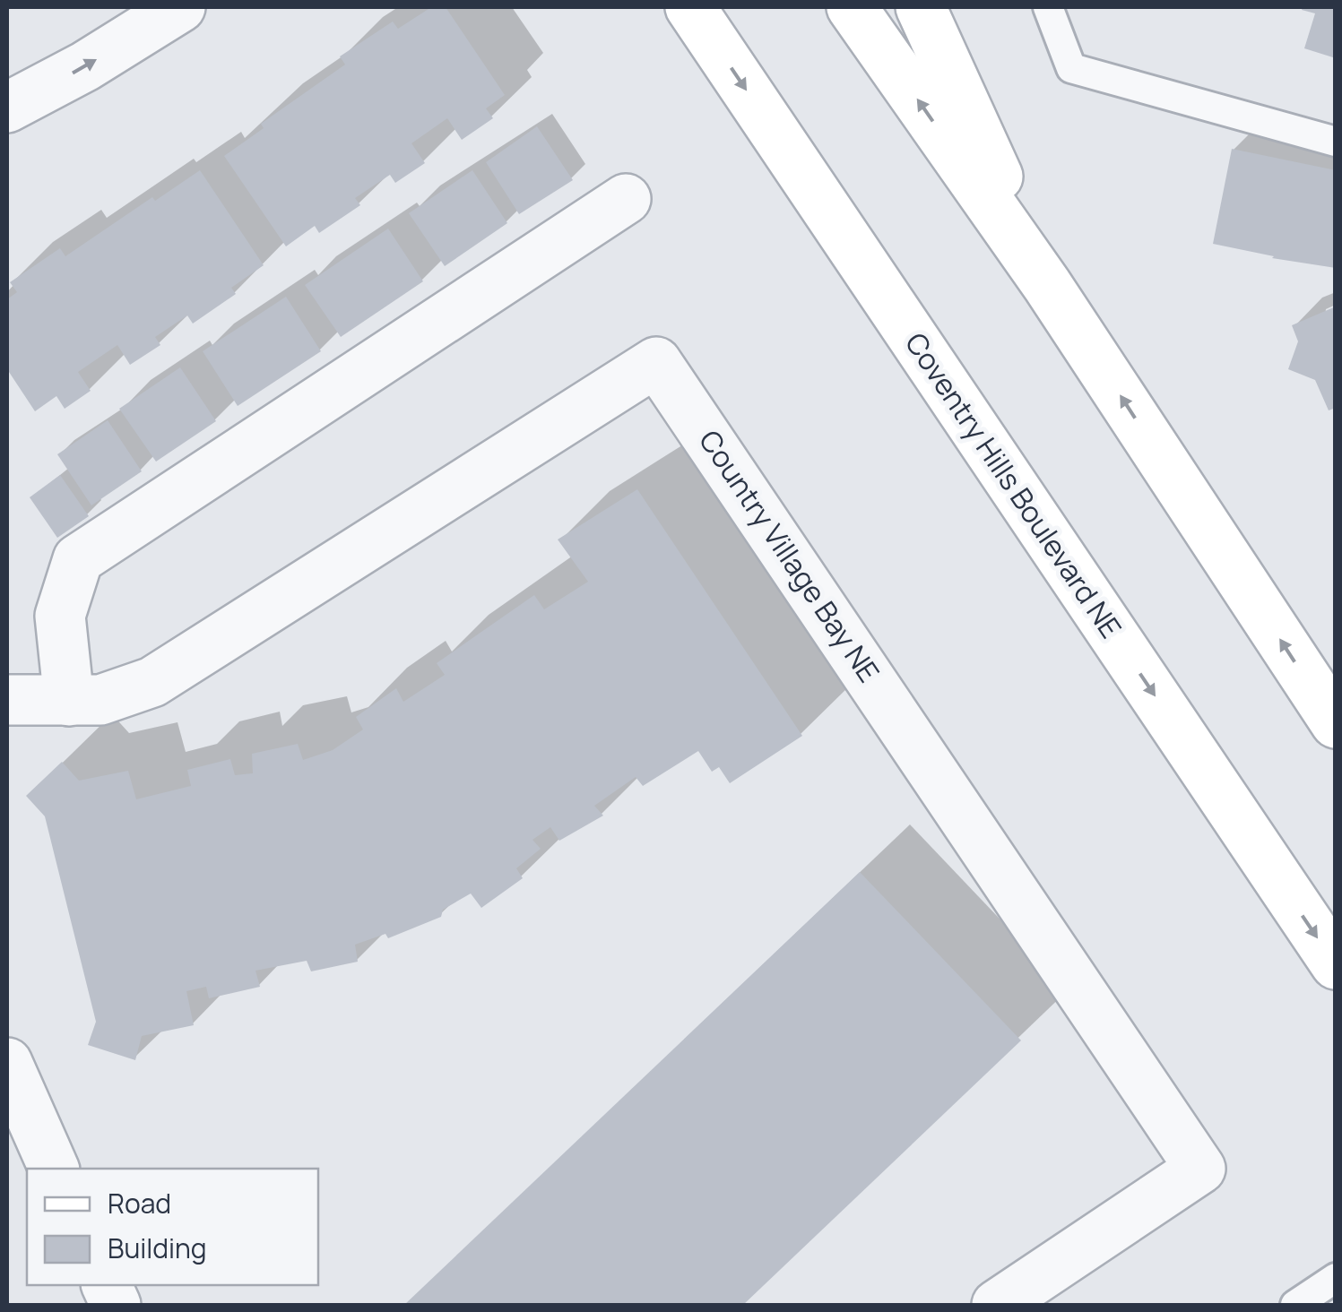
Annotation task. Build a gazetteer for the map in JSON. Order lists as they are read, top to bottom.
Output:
{
  "streets": {
    "street": ["Coventry Hills Boulevard NE", "Country Village Bay NE"]
  },
  "legend": ["Road", "Building"]
}
